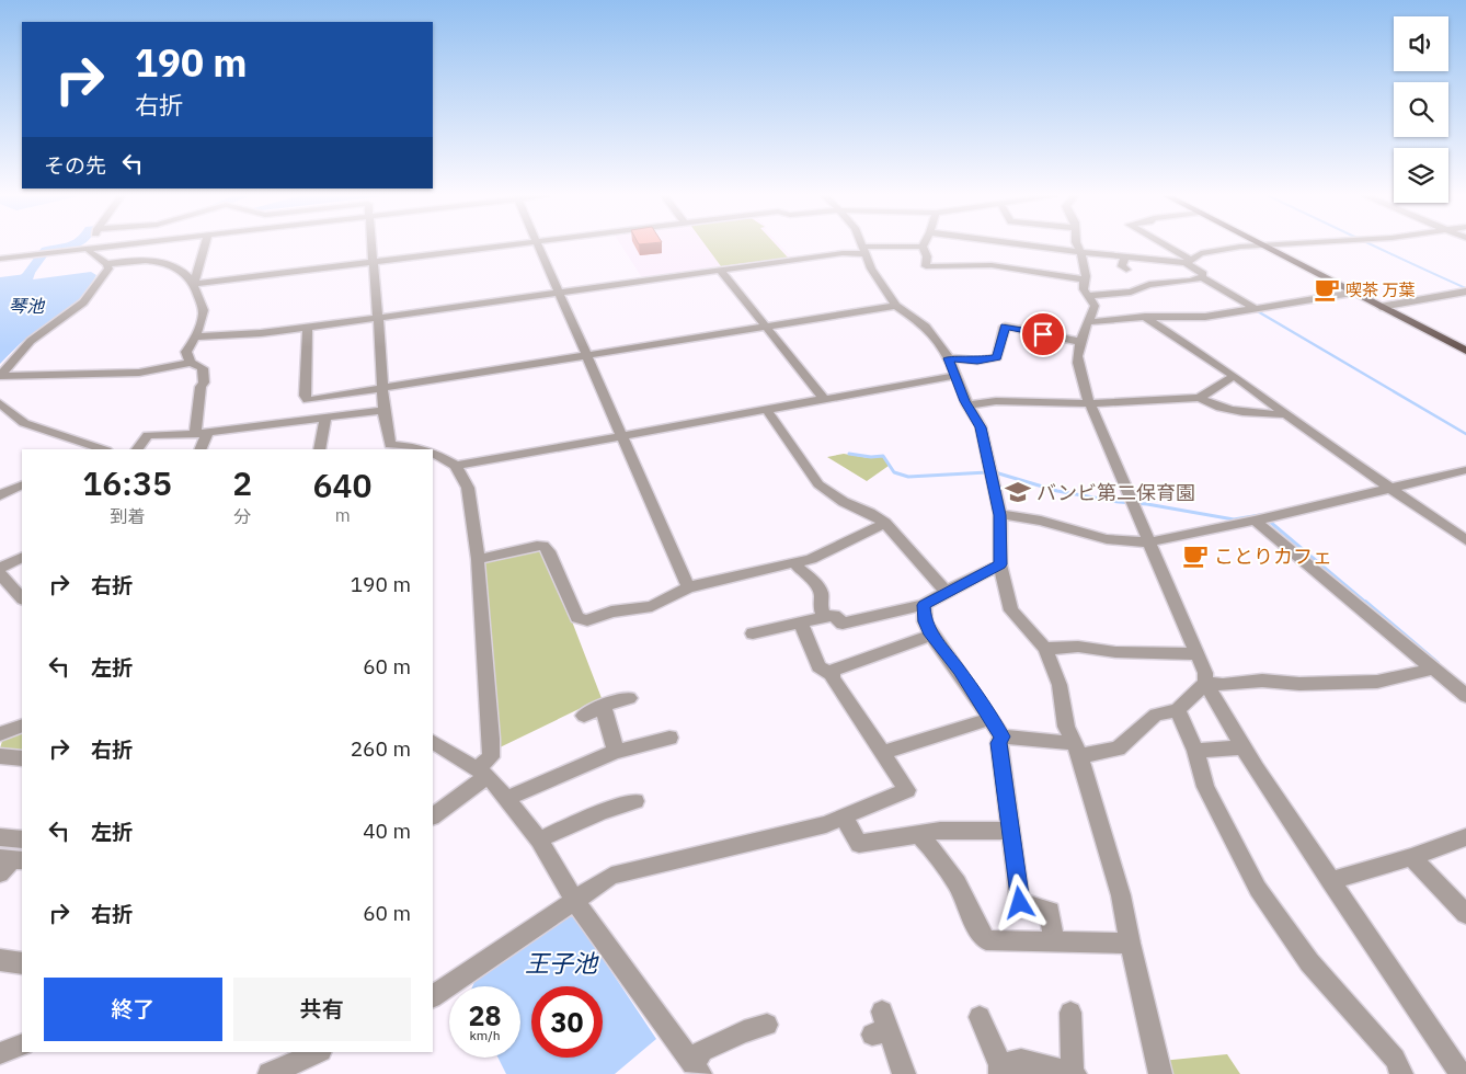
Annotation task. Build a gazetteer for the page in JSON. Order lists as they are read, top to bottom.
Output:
{
  "water": ["琴池", "王子池"],
  "places": {
    "cafe": ["喫茶 万葉", "ことりカフェ"],
    "school or university": ["バンビ第二保育園"]
  },
  "page": {
    "turn": ["190 m", "右折"],
    "then": "その先",
    "eta": [
      "16:35",
      "到着",
      "2",
      "分",
      "640",
      "m"
    ],
    "list": [
      {
        "name": "右折",
        "value": "190 m"
      },
      {
        "name": "左折",
        "value": "60 m"
      },
      {
        "name": "右折",
        "value": "260 m"
      },
      {
        "name": "左折",
        "value": "40 m"
      },
      {
        "name": "右折",
        "value": "60 m"
      }
    ],
    "buttons": ["終了", "共有"],
    "speed": "28 km/h",
    "limit": "30"
  }
}
